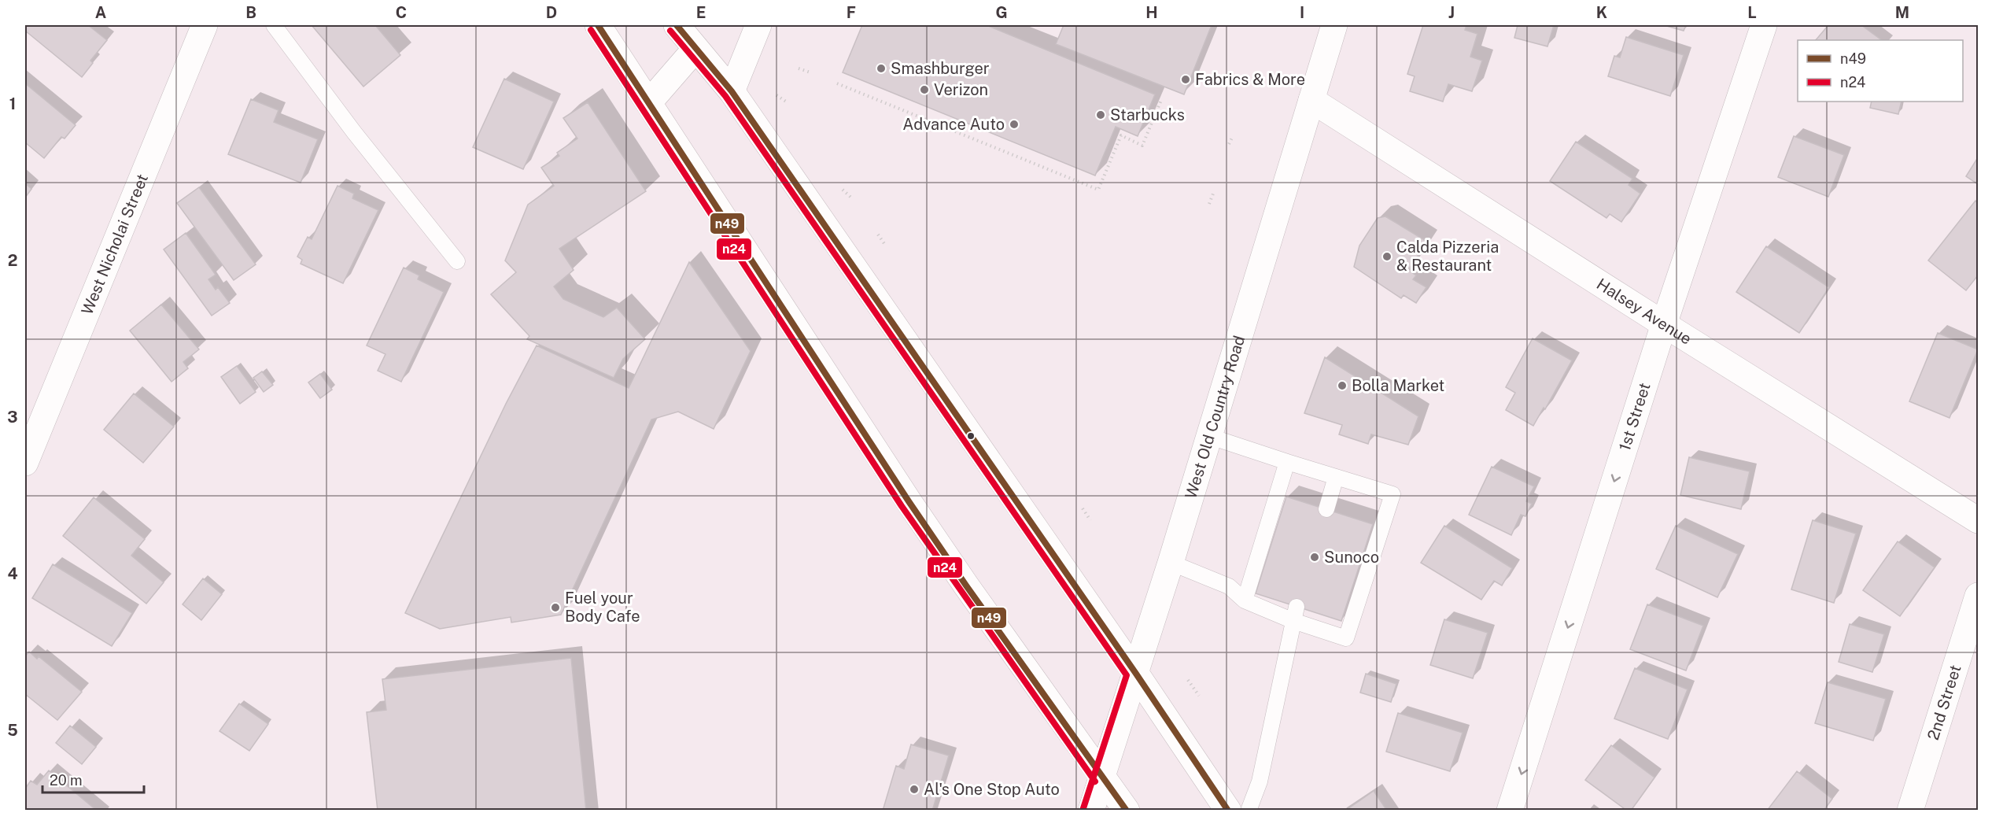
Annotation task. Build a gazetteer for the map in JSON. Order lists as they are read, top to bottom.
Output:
{
  "streets": {
    "main road": [
      "West Nicholai Street",
      "Halsey Avenue",
      "1st Street",
      "West Old Country Road",
      "2nd Street"
    ]
  },
  "crossings": [
    ["Halsey Avenue", "1st Street"],
    ["Halsey Avenue", "West Old Country Road"]
  ],
  "one_way": ["1st Street"],
  "places": [
    "Smashburger",
    "Fabrics & More",
    "Verizon",
    "Starbucks",
    "Advance Auto",
    "Calda Pizzeria & Restaurant",
    "Bolla Market",
    "Sunoco",
    "Fuel your Body Cafe",
    "Al's One Stop Auto"
  ],
  "lines": ["transit line n49", "transit line n24"],
  "legend": ["n49", "n24"],
  "scale_bar": "20 m",
  "grid": {
    "columns": [
      "A",
      "B",
      "C",
      "D",
      "E",
      "F",
      "G",
      "H",
      "I",
      "J",
      "K",
      "L",
      "M"
    ],
    "rows": [
      "1",
      "2",
      "3",
      "4",
      "5"
    ]
  }
}
